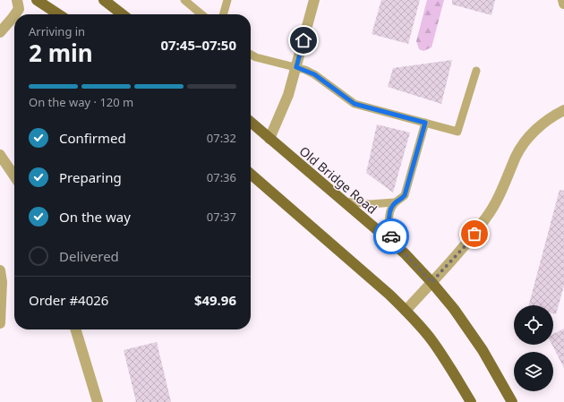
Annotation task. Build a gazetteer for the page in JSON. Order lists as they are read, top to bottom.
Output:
{
  "streets": {
    "main road": ["Old Bridge Road"]
  },
  "page": {
    "heading": ["2 min", "Arriving in", "07:45–07:50"],
    "panel": ["Order #4026", "$49.96"],
    "bar": "On the way · 120 m",
    "list": [
      ["Confirmed", "07:32"],
      ["Preparing", "07:36"],
      ["On the way", "07:37"],
      "Delivered"
    ]
  }
}
